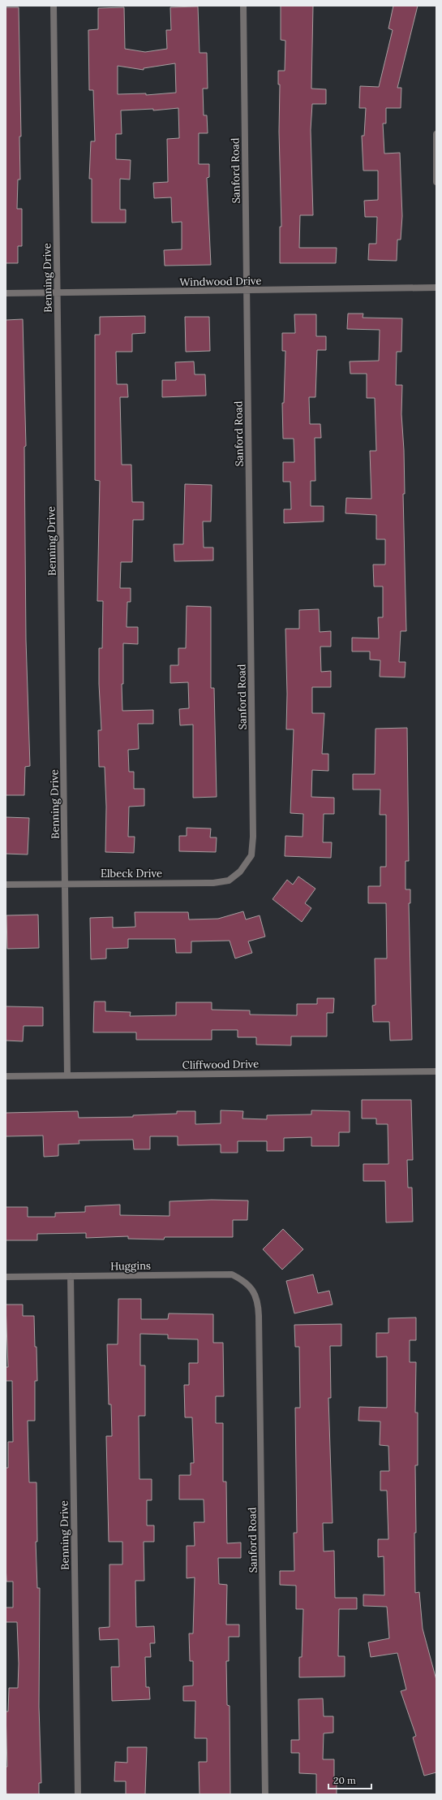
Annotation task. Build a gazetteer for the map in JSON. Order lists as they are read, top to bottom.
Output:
{
  "streets": {
    "street": [
      "Sanford Road",
      "Benning Drive",
      "Windwood Drive",
      "Elbeck Drive",
      "Cliffwood Drive",
      "Huggins"
    ]
  },
  "crossings": [
    ["Sanford Road", "Windwood Drive"],
    ["Sanford Road", "Elbeck Drive"],
    ["Sanford Road", "Huggins"],
    ["Benning Drive", "Windwood Drive"],
    ["Benning Drive", "Elbeck Drive"],
    ["Benning Drive", "Cliffwood Drive"],
    ["Benning Drive", "Huggins"]
  ],
  "scale_bar": "20 m"
}
